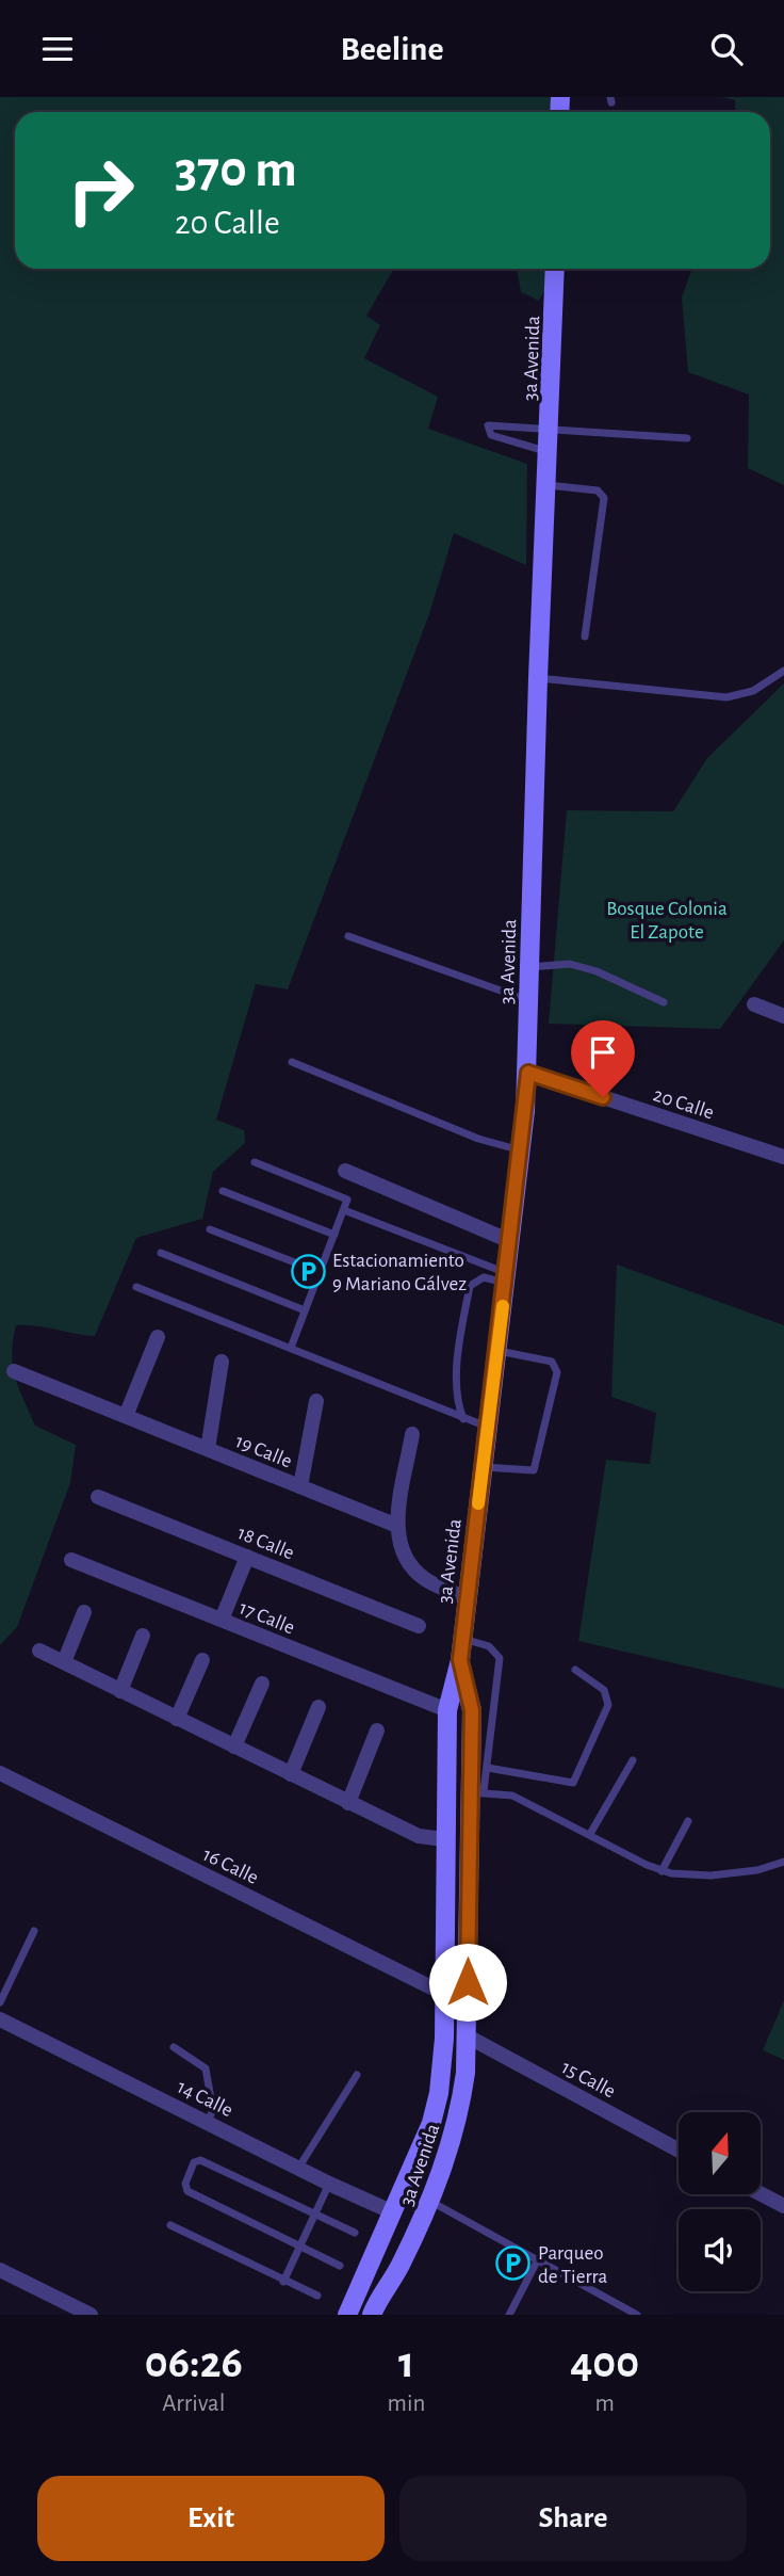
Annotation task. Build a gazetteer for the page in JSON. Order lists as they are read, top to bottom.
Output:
{
  "streets": {
    "street": [
      "3a Avenida",
      "20 Calle",
      "19 Calle",
      "18 Calle",
      "17 Calle",
      "16 Calle",
      "15 Calle",
      "14 Calle"
    ]
  },
  "crossings": [
    ["3a Avenida", "20 Calle"],
    ["3a Avenida", "17 Calle"],
    ["3a Avenida", "16 Calle"],
    ["3a Avenida", "15 Calle"],
    ["3a Avenida", "14 Calle"]
  ],
  "parks": ["Bosque Colonia El Zapote"],
  "places": {
    "parking": ["Estacionamiento 9 Mariano Gálvez", "Parqueo de Tierra"]
  },
  "north": "top",
  "page": {
    "header": "Beeline",
    "turn": ["370 m", "20 Calle"],
    "eta": [
      "06:26",
      "Arrival",
      "1",
      "min",
      "400",
      "m"
    ],
    "buttons": ["Exit", "Share"]
  }
}
